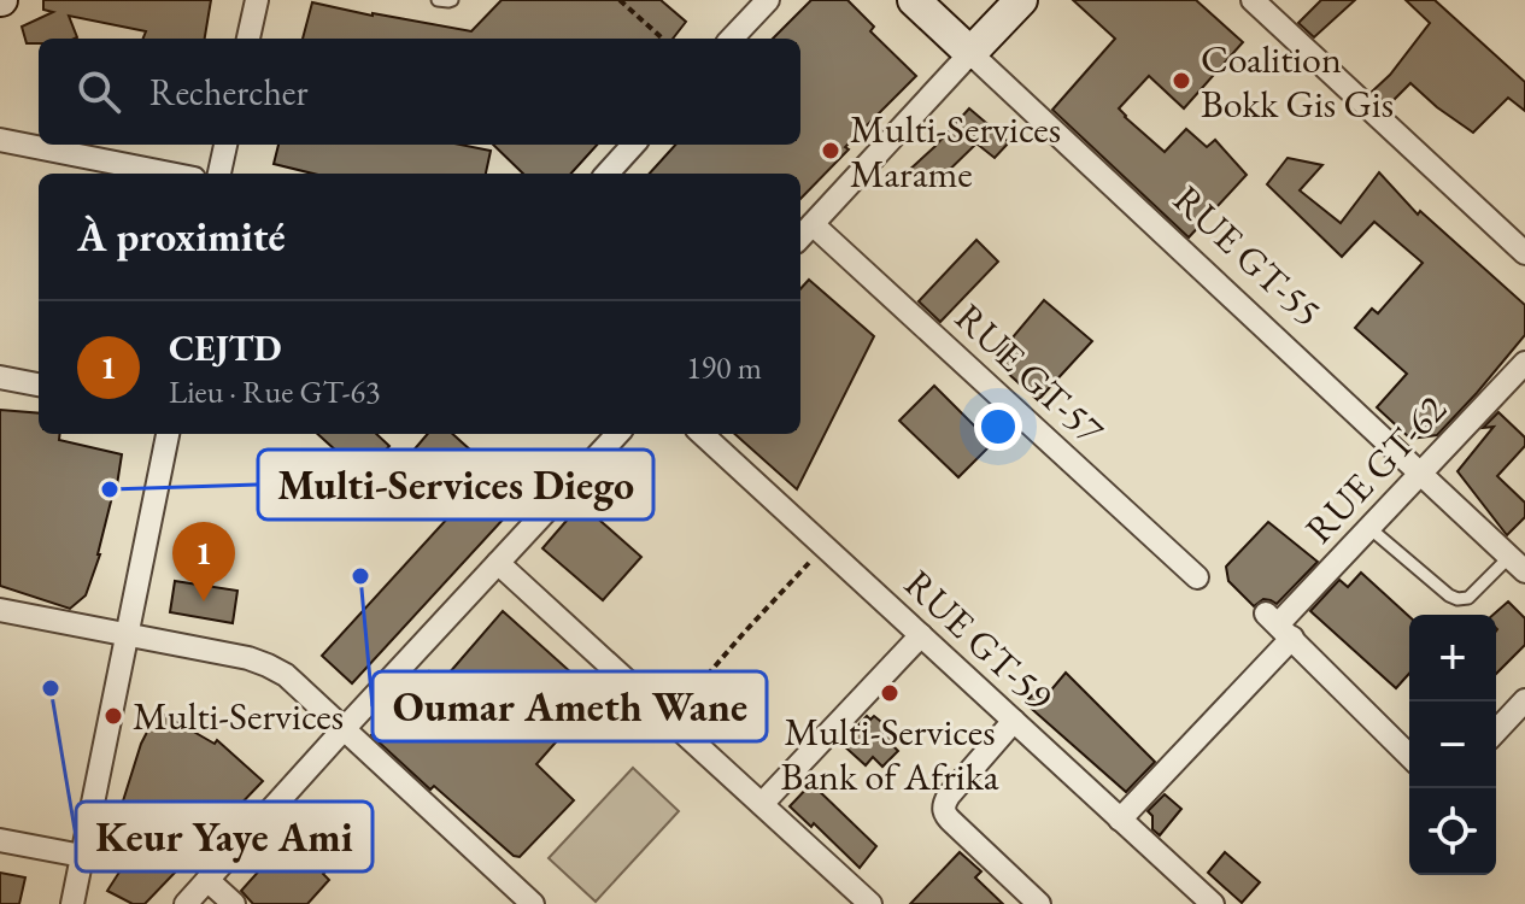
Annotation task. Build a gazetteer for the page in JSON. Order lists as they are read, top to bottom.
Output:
{
  "streets": {
    "street": [
      "RUE GT-55",
      "RUE GT-57",
      "RUE GT-62",
      "RUE GT-59"
    ]
  },
  "crossings": [
    ["RUE GT-55", "RUE GT-62"],
    ["RUE GT-62", "RUE GT-59"]
  ],
  "places": [
    "Coalition Bokk Gis Gis",
    "Multi-Services Marame",
    "Multi-Services Diego",
    "Oumar Ameth Wane",
    "Keur Yaye Ami",
    "Multi-Services Bank of Afrika",
    "Multi-Services"
  ],
  "page": {
    "search": "Rechercher",
    "heading": "À proximité",
    "list": [
      {
        "mark": "1",
        "name": "CEJTD",
        "note": "Lieu · Rue GT-63",
        "value": "190 m"
      }
    ],
    "pins": "1",
    "map_buttons": ["+", "−"]
  }
}
